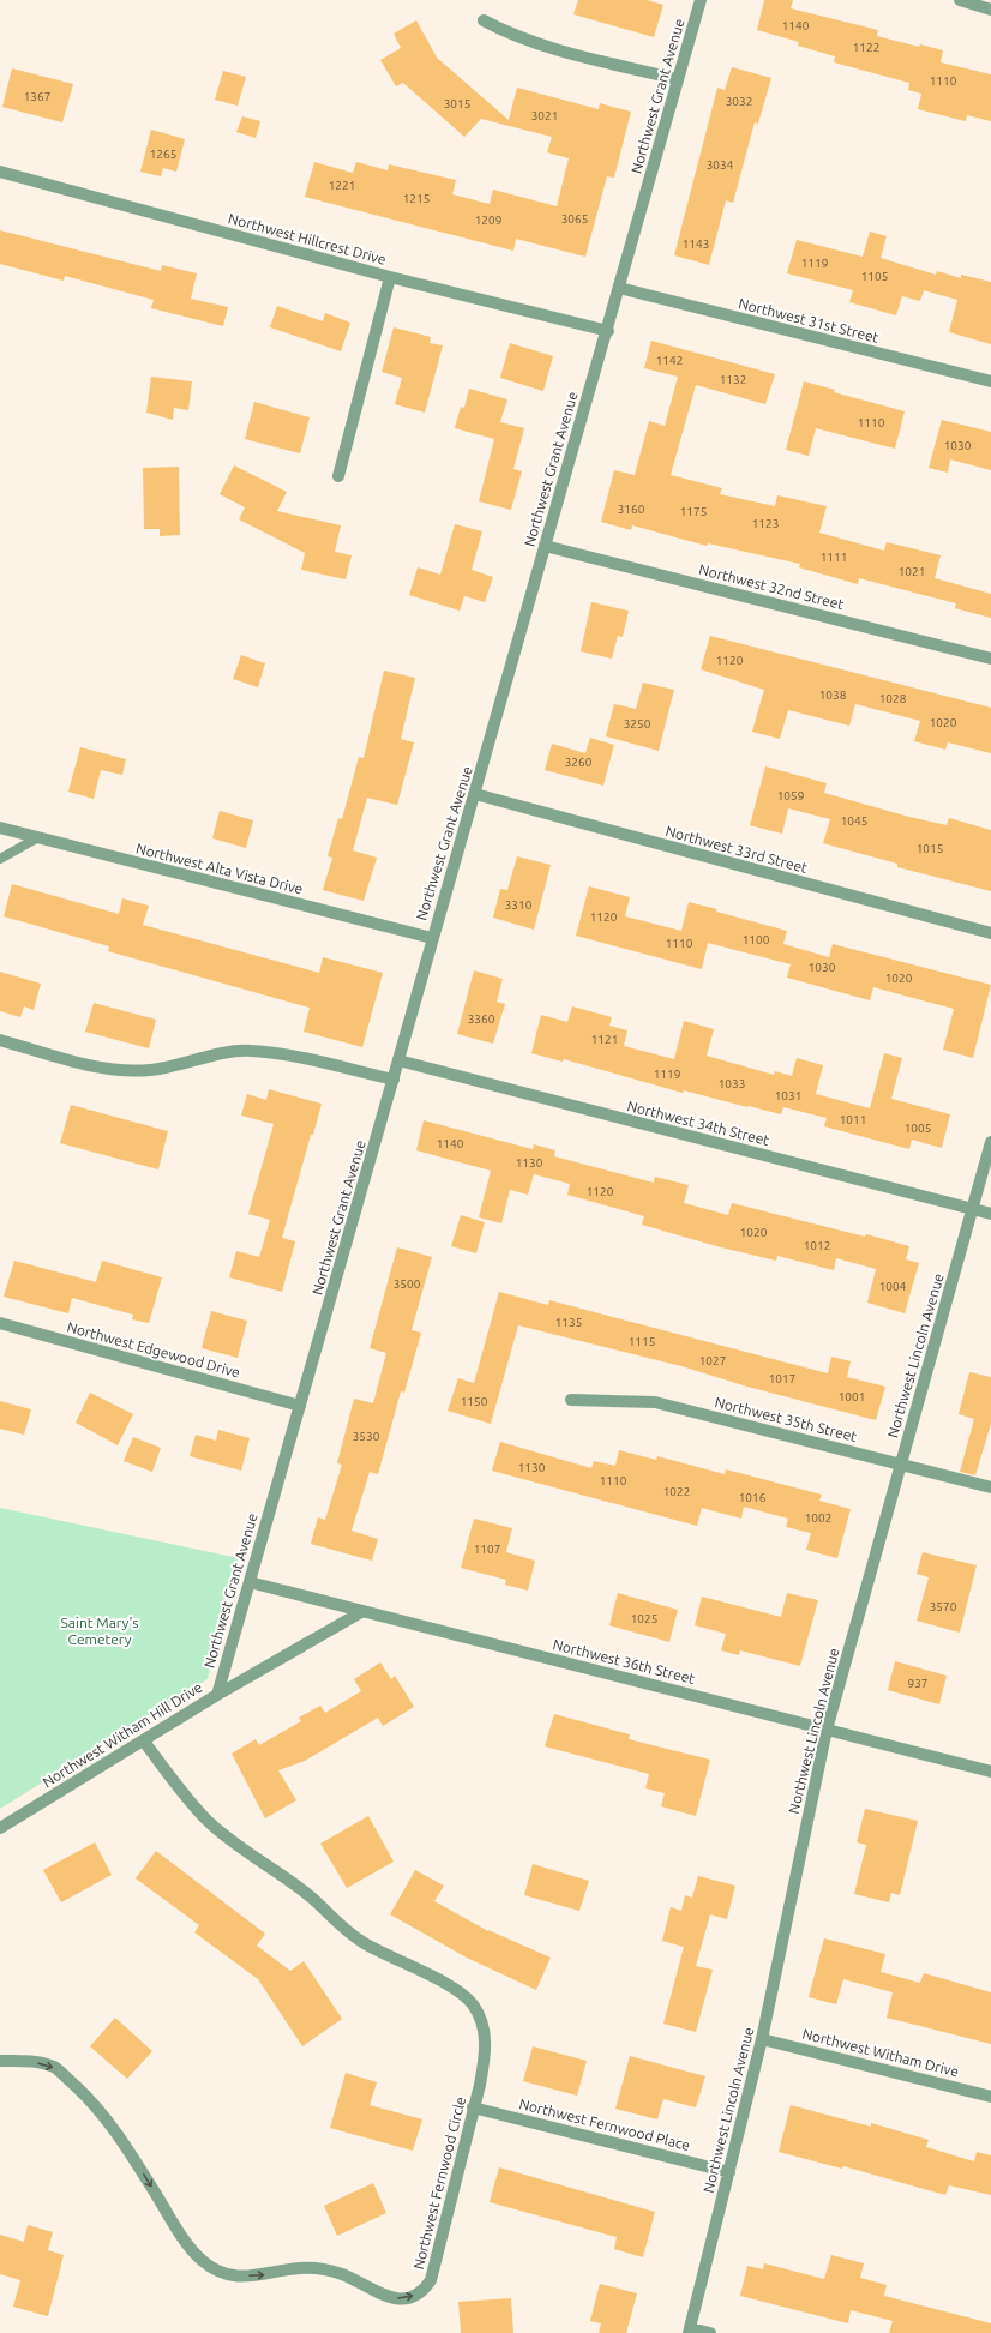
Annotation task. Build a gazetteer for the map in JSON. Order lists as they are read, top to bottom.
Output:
{
  "streets": {
    "street": [
      "Northwest Grant Avenue",
      "Northwest Hillcrest Drive",
      "Northwest 31st Street",
      "Northwest 32nd Street",
      "Northwest 33rd Street",
      "Northwest Alta Vista Drive",
      "Northwest 34th Street",
      "Northwest Edgewood Drive",
      "Northwest Lincoln Avenue",
      "Northwest 35th Street",
      "Northwest 36th Street",
      "Northwest Witham Hill Drive",
      "Northwest Witham Drive",
      "Northwest Fernwood Place",
      "Northwest Fernwood Circle"
    ]
  },
  "crossings": [
    ["Northwest Grant Avenue", "Northwest Hillcrest Drive"],
    ["Northwest Grant Avenue", "Northwest 31st Street"],
    ["Northwest Grant Avenue", "Northwest 32nd Street"],
    ["Northwest Grant Avenue", "Northwest 33rd Street"],
    ["Northwest Grant Avenue", "Northwest Alta Vista Drive"],
    ["Northwest Grant Avenue", "Northwest 34th Street"],
    ["Northwest Grant Avenue", "Northwest Edgewood Drive"],
    ["Northwest Grant Avenue", "Northwest 36th Street"],
    ["Northwest Grant Avenue", "Northwest Witham Hill Drive"],
    ["Northwest 34th Street", "Northwest Lincoln Avenue"],
    ["Northwest Lincoln Avenue", "Northwest 35th Street"],
    ["Northwest Lincoln Avenue", "Northwest 36th Street"],
    ["Northwest Lincoln Avenue", "Northwest Witham Drive"],
    ["Northwest Lincoln Avenue", "Northwest Fernwood Place"],
    ["Northwest 36th Street", "Northwest Witham Hill Drive"],
    ["Northwest Witham Hill Drive", "Northwest Fernwood Circle"],
    ["Northwest Fernwood Place", "Northwest Fernwood Circle"]
  ],
  "parks": ["Saint Mary's Cemetery"],
  "house_numbers": [
    "1140",
    "1122",
    "1110",
    "1367",
    "3032",
    "3015",
    "3021",
    "1265",
    "3034",
    "1221",
    "1215",
    "3065",
    "1209",
    "1143",
    "1119",
    "1105",
    "1142",
    "1132",
    "1110",
    "1030",
    "3160",
    "1175",
    "1123",
    "1111",
    "1021",
    "1120",
    "1038",
    "1028",
    "1020",
    "3250",
    "3260",
    "1059",
    "1045",
    "1015",
    "3310",
    "1120",
    "1100",
    "1110",
    "1030",
    "1020",
    "3360",
    "1121",
    "1119",
    "1033",
    "1031",
    "1011",
    "1005",
    "1140",
    "1130",
    "1120",
    "1020",
    "1012",
    "3500",
    "1004",
    "1135",
    "1115",
    "1027",
    "1017",
    "1001",
    "1150",
    "3530",
    "1130",
    "1110",
    "1022",
    "1016",
    "1002",
    "1107",
    "3570",
    "1025",
    "937"
  ]
}
